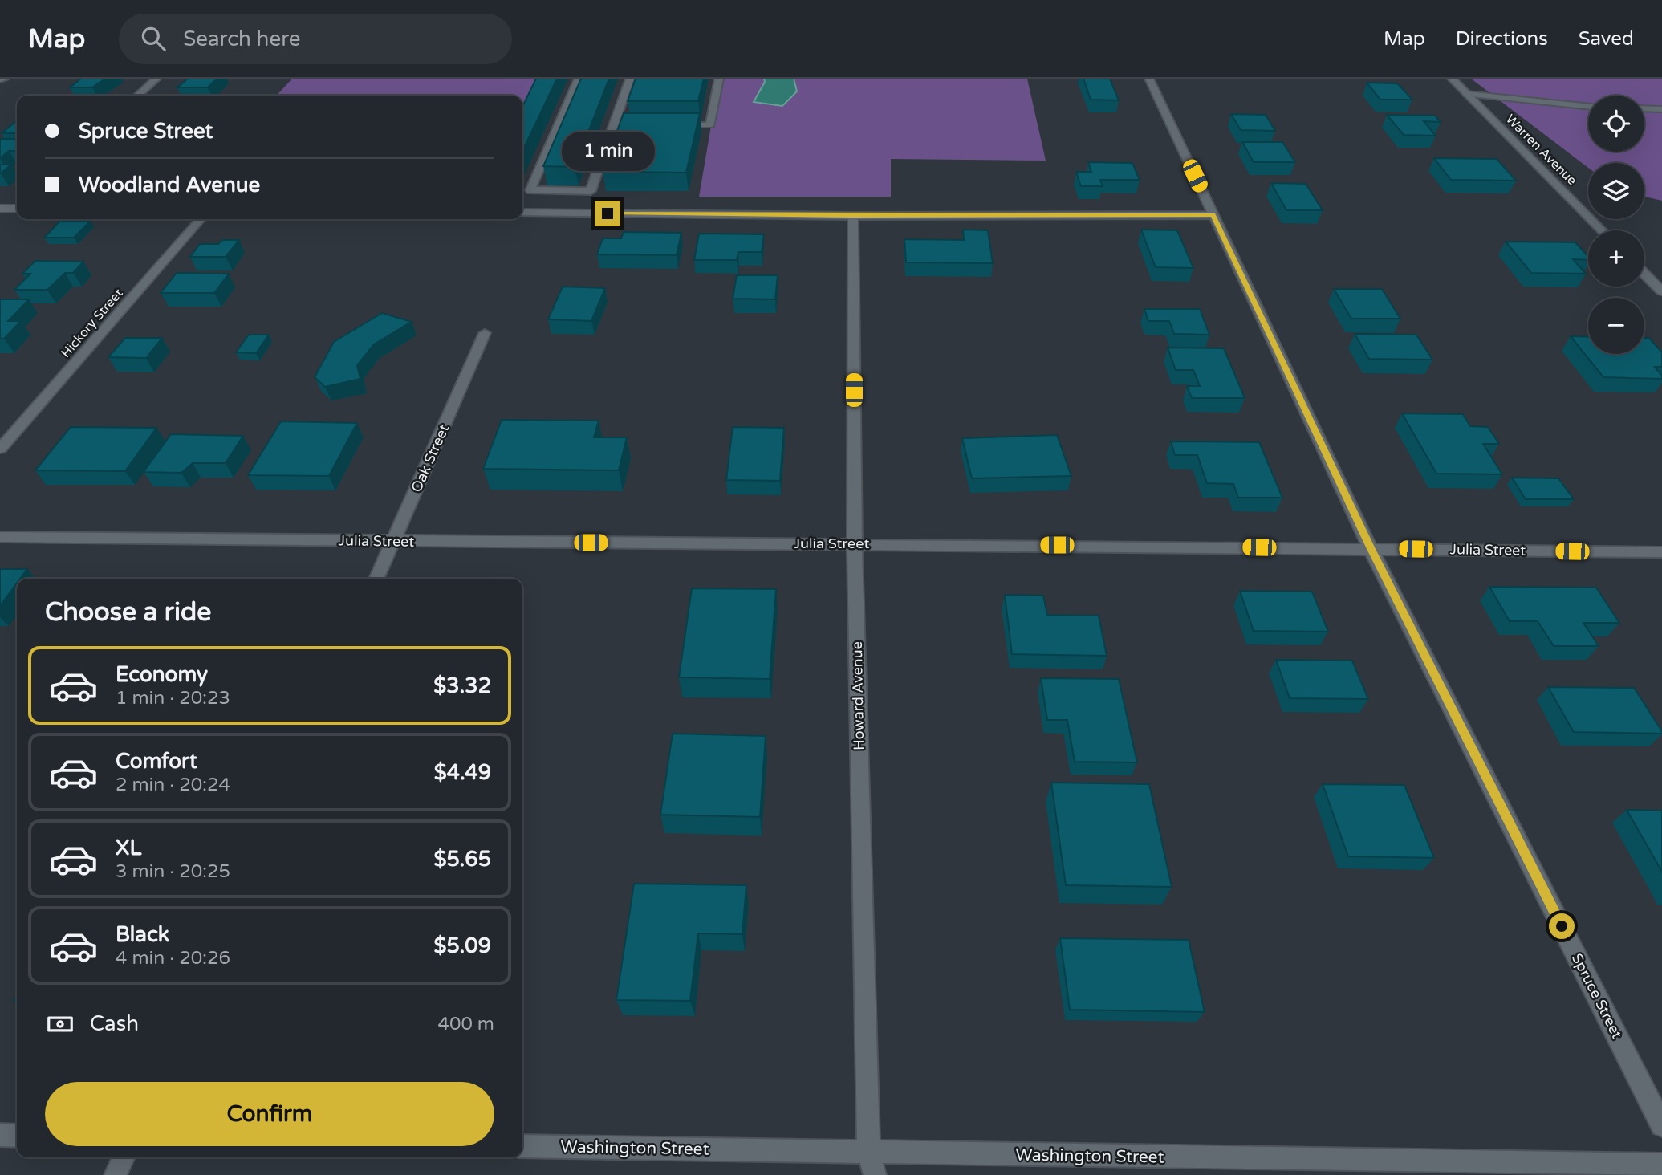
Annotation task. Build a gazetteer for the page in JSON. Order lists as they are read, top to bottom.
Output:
{
  "streets": {
    "street": [
      "Warren Avenue",
      "Hickory Street",
      "Oak Street",
      "Julia Street",
      "Howard Avenue",
      "Spruce Street",
      "Washington Street"
    ]
  },
  "crossings": [
    ["Oak Street", "Julia Street"],
    ["Julia Street", "Howard Avenue"],
    ["Julia Street", "Spruce Street"],
    ["Howard Avenue", "Washington Street"]
  ],
  "page": {
    "header": "Map",
    "search": "Search here",
    "nav": ["Map", "Directions", "Saved"],
    "map_buttons": ["+", "−"],
    "banner": ["Spruce Street", "Woodland Avenue"],
    "bubble": "1 min",
    "heading": "Choose a ride",
    "list": [
      {
        "name": "Economy",
        "note": "1 min · 20:23",
        "value": "$3.32"
      },
      {
        "name": "Comfort",
        "note": "2 min · 20:24",
        "value": "$4.49"
      },
      {
        "name": "XL",
        "note": "3 min · 20:25",
        "value": "$5.65"
      },
      {
        "name": "Black",
        "note": "4 min · 20:26",
        "value": "$5.09"
      }
    ],
    "pay": ["Cash", "400 m"],
    "buttons": "Confirm"
  }
}
